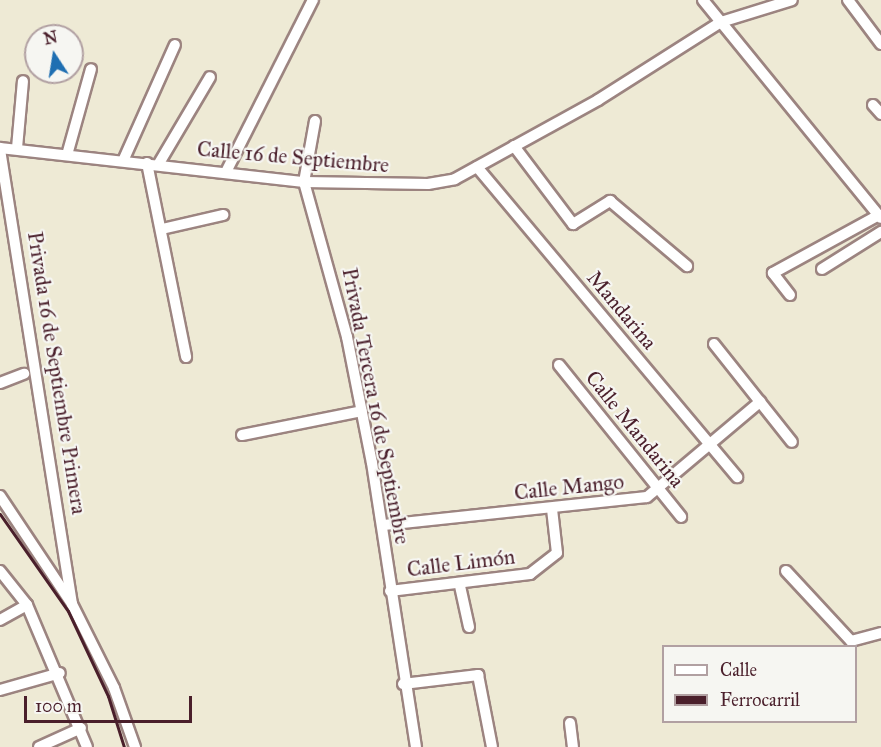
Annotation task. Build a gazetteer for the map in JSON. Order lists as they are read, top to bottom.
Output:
{
  "streets": {
    "street": [
      "Calle 16 de Septiembre",
      "Mandarina",
      "Privada 16 de Septiembre Primera",
      "Privada Tercera 16 de Septiembre",
      "Calle Mandarina",
      "Calle Mango",
      "Calle Limón"
    ]
  },
  "crossings": [
    ["Calle 16 de Septiembre", "Mandarina"],
    ["Calle 16 de Septiembre", "Privada 16 de Septiembre Primera"],
    ["Calle 16 de Septiembre", "Privada Tercera 16 de Septiembre"],
    ["Mandarina", "Calle Mango"],
    ["Privada Tercera 16 de Septiembre", "Calle Mango"],
    ["Privada Tercera 16 de Septiembre", "Calle Limón"],
    ["Calle Mandarina", "Calle Mango"],
    ["Calle Mango", "Calle Limón"]
  ],
  "legend": ["Calle", "Ferrocarril"],
  "scale_bar": "100 m",
  "north": "top"
}
